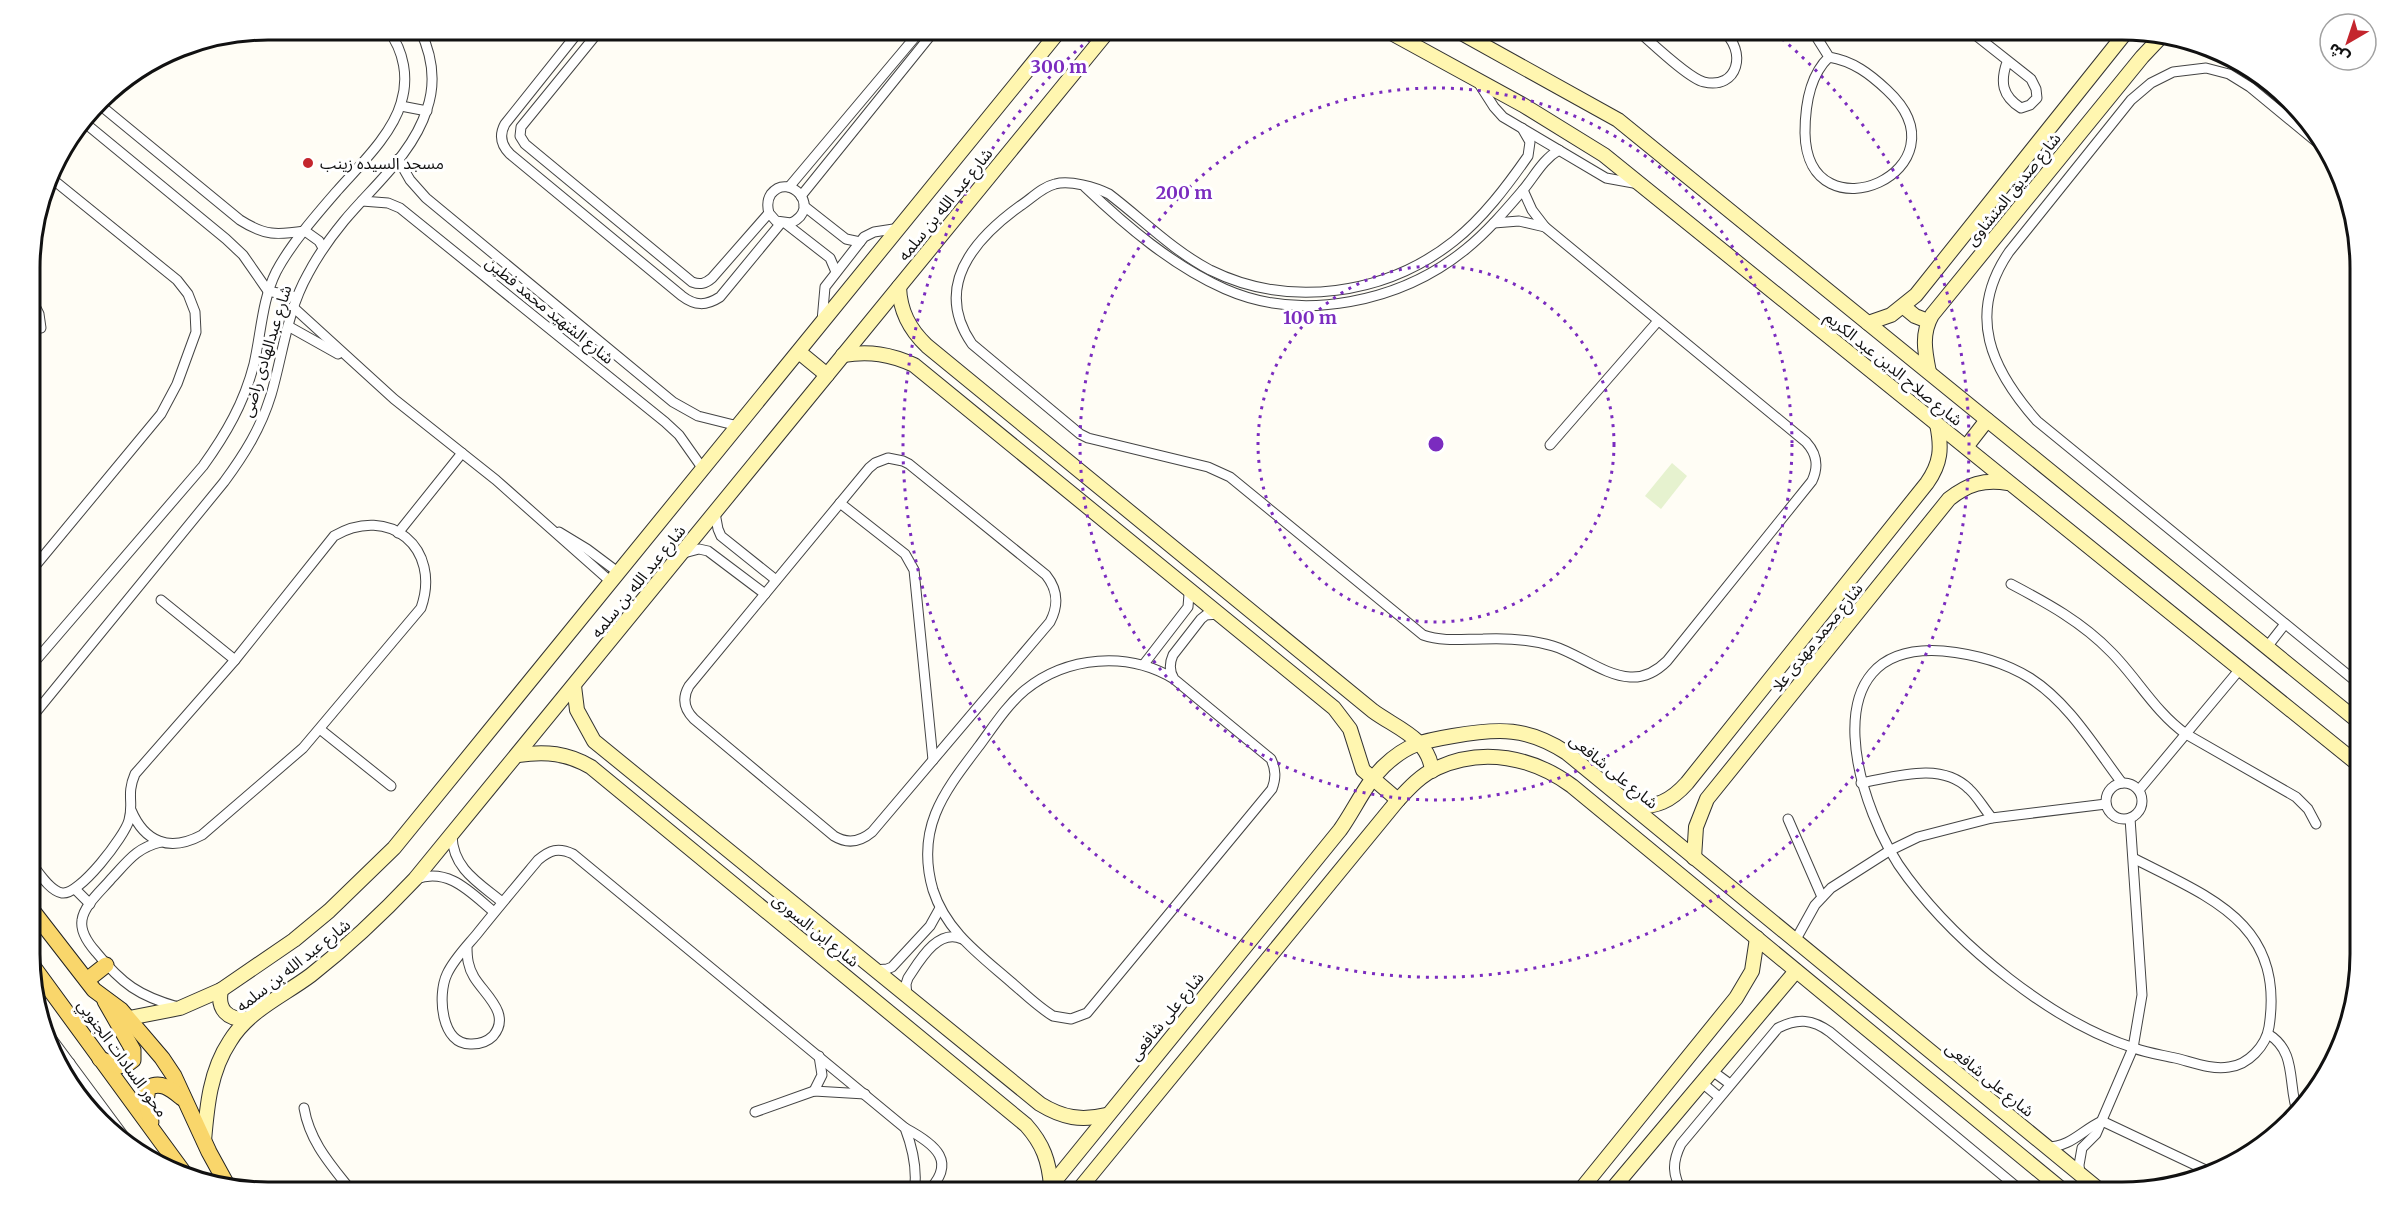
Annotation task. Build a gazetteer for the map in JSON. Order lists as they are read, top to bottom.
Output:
{
  "streets": {
    "main road": ["محور السادات الجنوبي"],
    "street": [
      "شارع صديق المنشاوى",
      "شارع عبد الله بن سلمه",
      "شارع الشهيد محمد فطين",
      "شارع عبدالهادى راضى",
      "شارع صلاح الدين عبد الكريم",
      "شارع محمد مهدى علا",
      "شارع على شافعى",
      "شارع ابن السورى"
    ]
  },
  "crossings": [
    ["شارع صديق المنشاوى", "شارع صلاح الدين عبد الكريم"],
    ["شارع عبد الله بن سلمه", "شارع الشهيد محمد فطين"],
    ["شارع عبد الله بن سلمه", "شارع ابن السورى"],
    ["شارع عبد الله بن سلمه", "محور السادات الجنوبي"],
    ["شارع الشهيد محمد فطين", "شارع عبدالهادى راضى"],
    ["شارع صلاح الدين عبد الكريم", "شارع محمد مهدى علا"],
    ["شارع محمد مهدى علا", "شارع على شافعى"],
    ["شارع على شافعى", "شارع ابن السورى"]
  ],
  "places": ["مسجد السيده زينب"],
  "north": "bottom left",
  "rings": ["300 m", "200 m", "100 m"]
}
